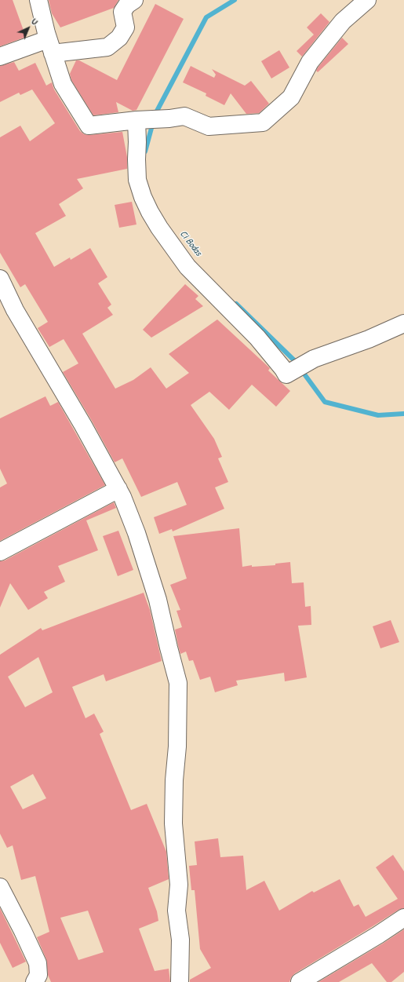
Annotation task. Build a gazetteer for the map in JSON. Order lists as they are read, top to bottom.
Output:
{
  "water": ["Ci Bodas"],
  "north": "top right"
}
